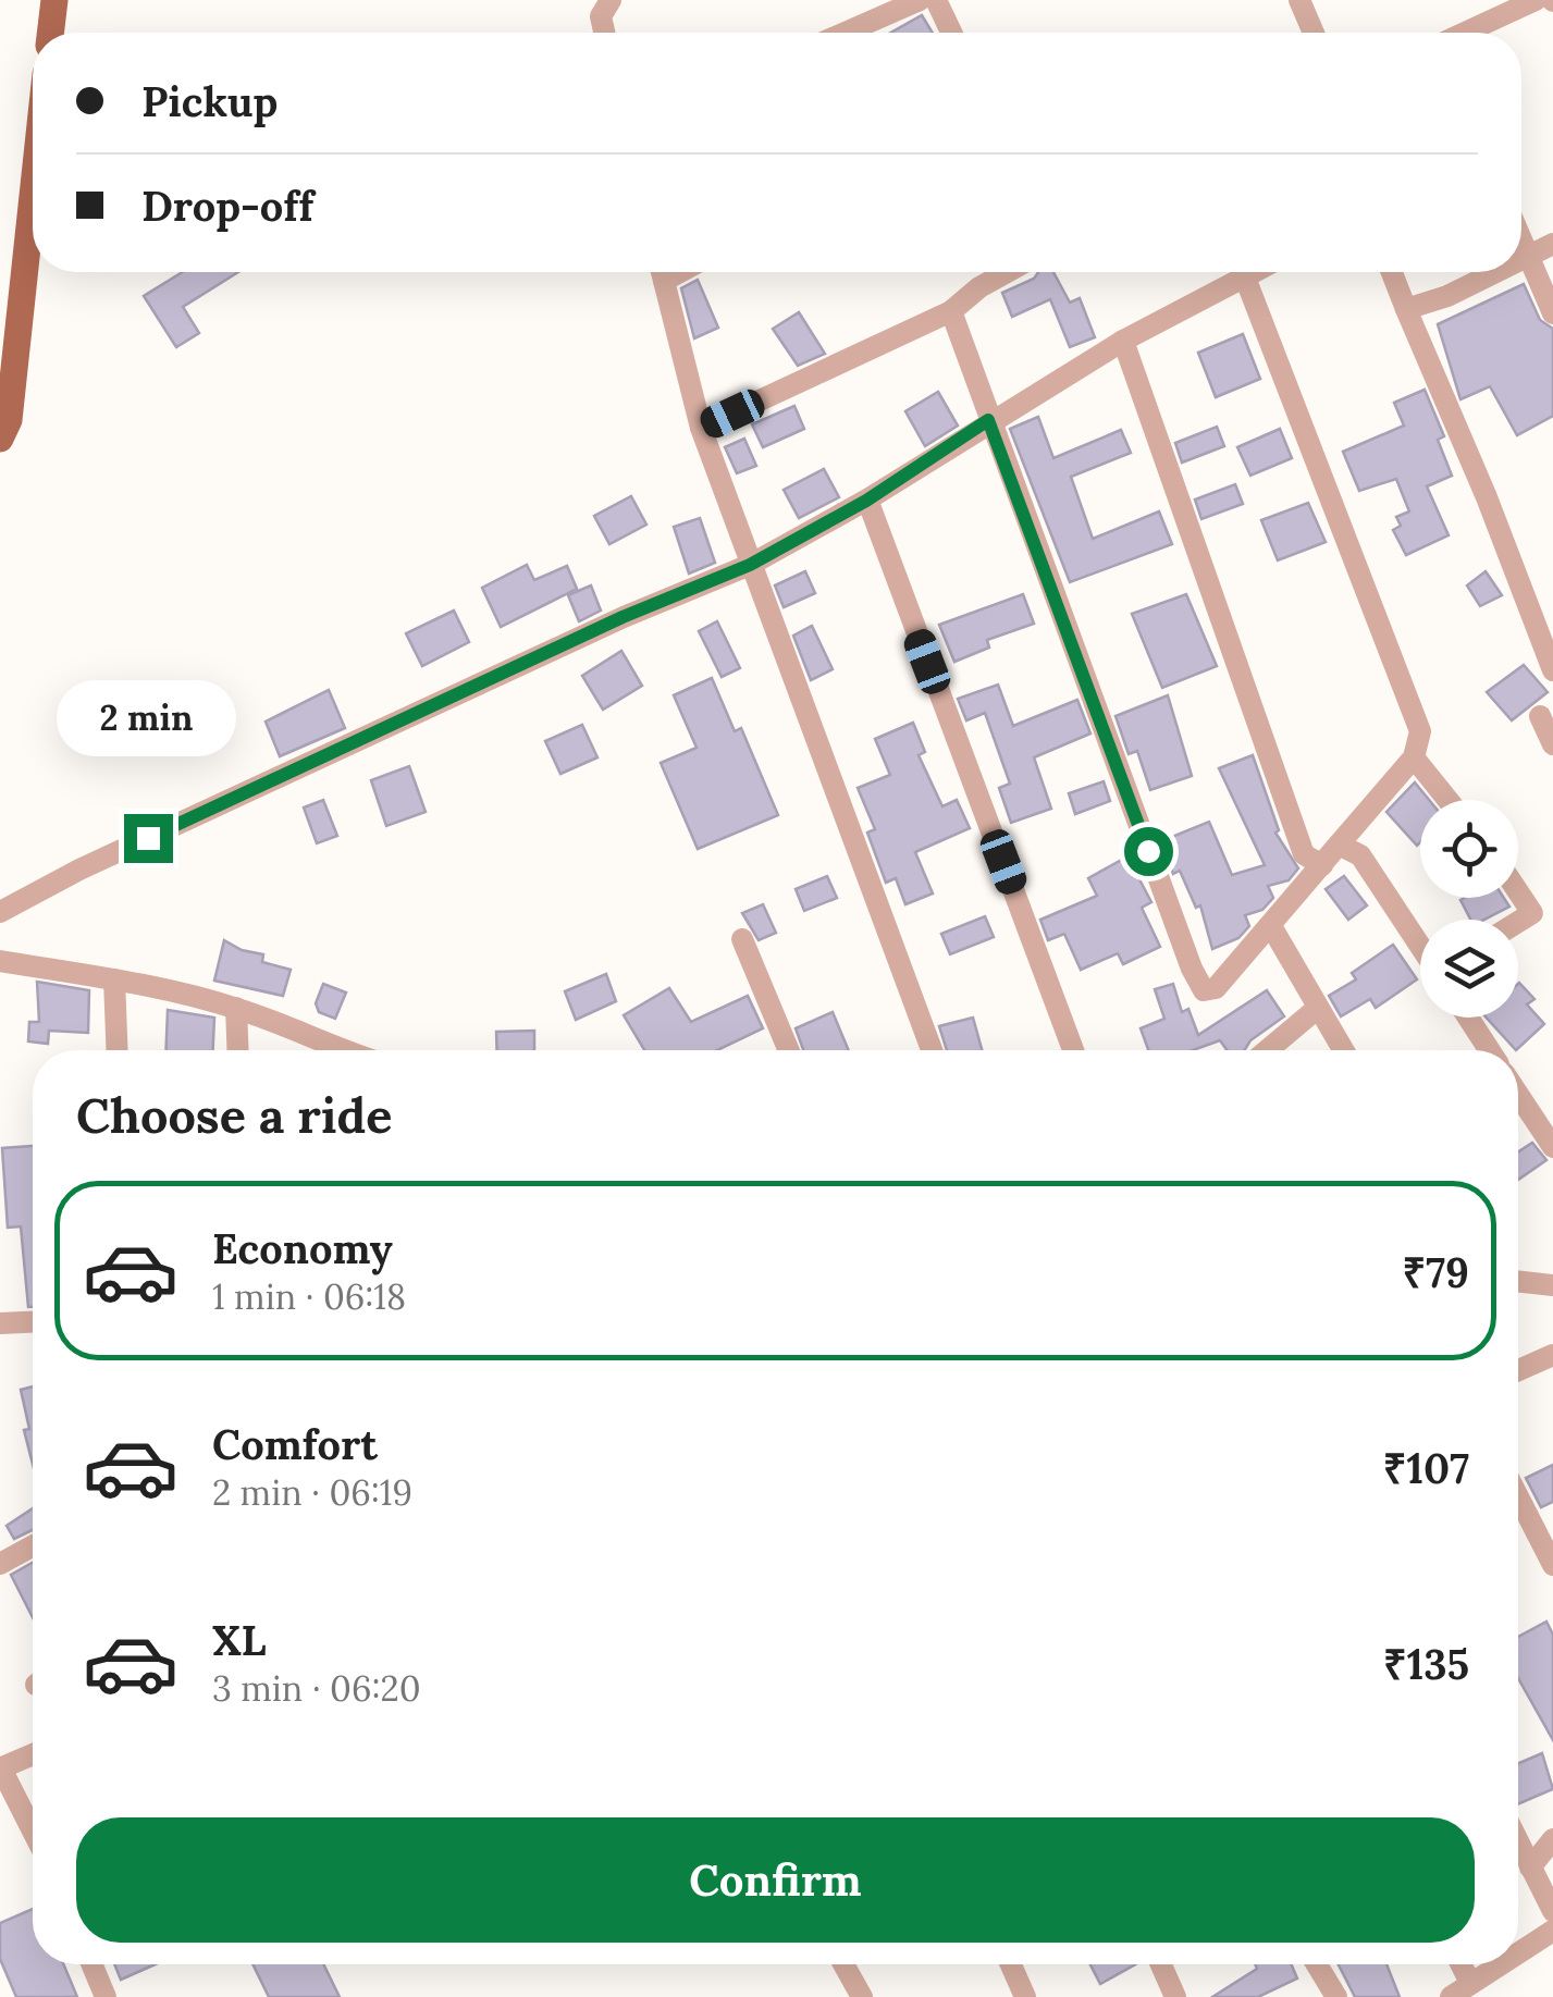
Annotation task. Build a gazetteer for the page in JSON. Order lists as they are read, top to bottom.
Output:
{
  "page": {
    "banner": ["Pickup", "Drop-off"],
    "bubble": "2 min",
    "heading": "Choose a ride",
    "list": [
      {
        "name": "Economy",
        "note": "1 min · 06:18",
        "value": "₹79"
      },
      {
        "name": "Comfort",
        "note": "2 min · 06:19",
        "value": "₹107"
      },
      {
        "name": "XL",
        "note": "3 min · 06:20",
        "value": "₹135"
      }
    ],
    "buttons": "Confirm"
  }
}
